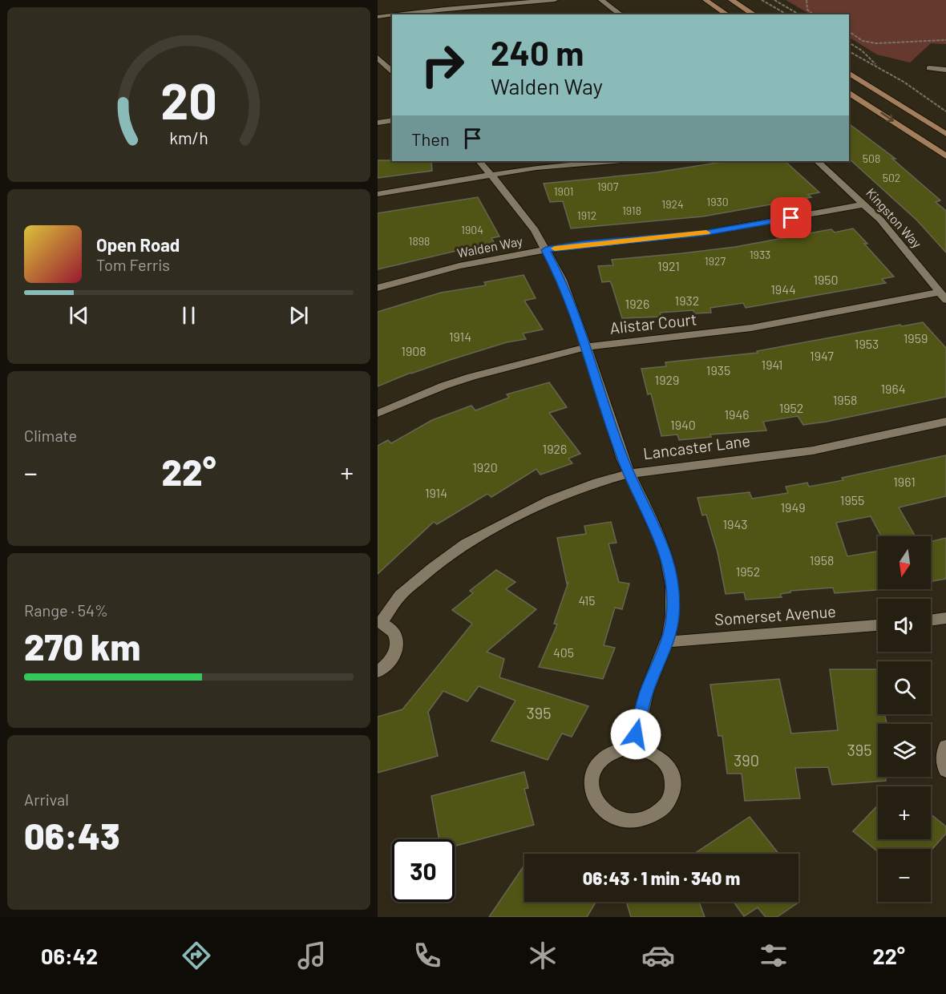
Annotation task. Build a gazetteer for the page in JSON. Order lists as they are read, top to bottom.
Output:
{
  "streets": {
    "street": [
      "Kingston Way",
      "Walden Way",
      "Alistar Court",
      "Lancaster Lane",
      "Somerset Avenue"
    ]
  },
  "crossings": [
    ["Kingston Way", "Walden Way"],
    ["Kingston Way", "Alistar Court"]
  ],
  "house_numbers": [
    "508",
    "502",
    "1907",
    "1901",
    "1930",
    "1924",
    "1918",
    "1912",
    "1904",
    "1898",
    "1933",
    "1927",
    "1921",
    "1950",
    "1944",
    "1932",
    "1926",
    "1914",
    "1959",
    "1953",
    "1908",
    "1947",
    "1941",
    "1935",
    "1929",
    "1964",
    "1958",
    "1952",
    "1946",
    "1940",
    "1926",
    "1920",
    "1961",
    "1914",
    "1955",
    "1949",
    "1943",
    "1958",
    "1952",
    "415",
    "405",
    "395",
    "395",
    "390"
  ],
  "north": "bottom",
  "page": {
    "turn": ["240 m", "Walden Way"],
    "then": "Then",
    "song": ["Open Road", "Tom Ferris"],
    "tile": [
      "Climate",
      ["Range · 54%", "270 km"],
      ["Arrival", "06:43"]
    ],
    "heat": ["−", "22°", "+"],
    "map_buttons": ["+", "−"],
    "limit": "30",
    "trip": "06:43 · 1 min · 340 m",
    "tabs": ["06:42", "22°"],
    "gauge": ["20", "km/h"]
  }
}
